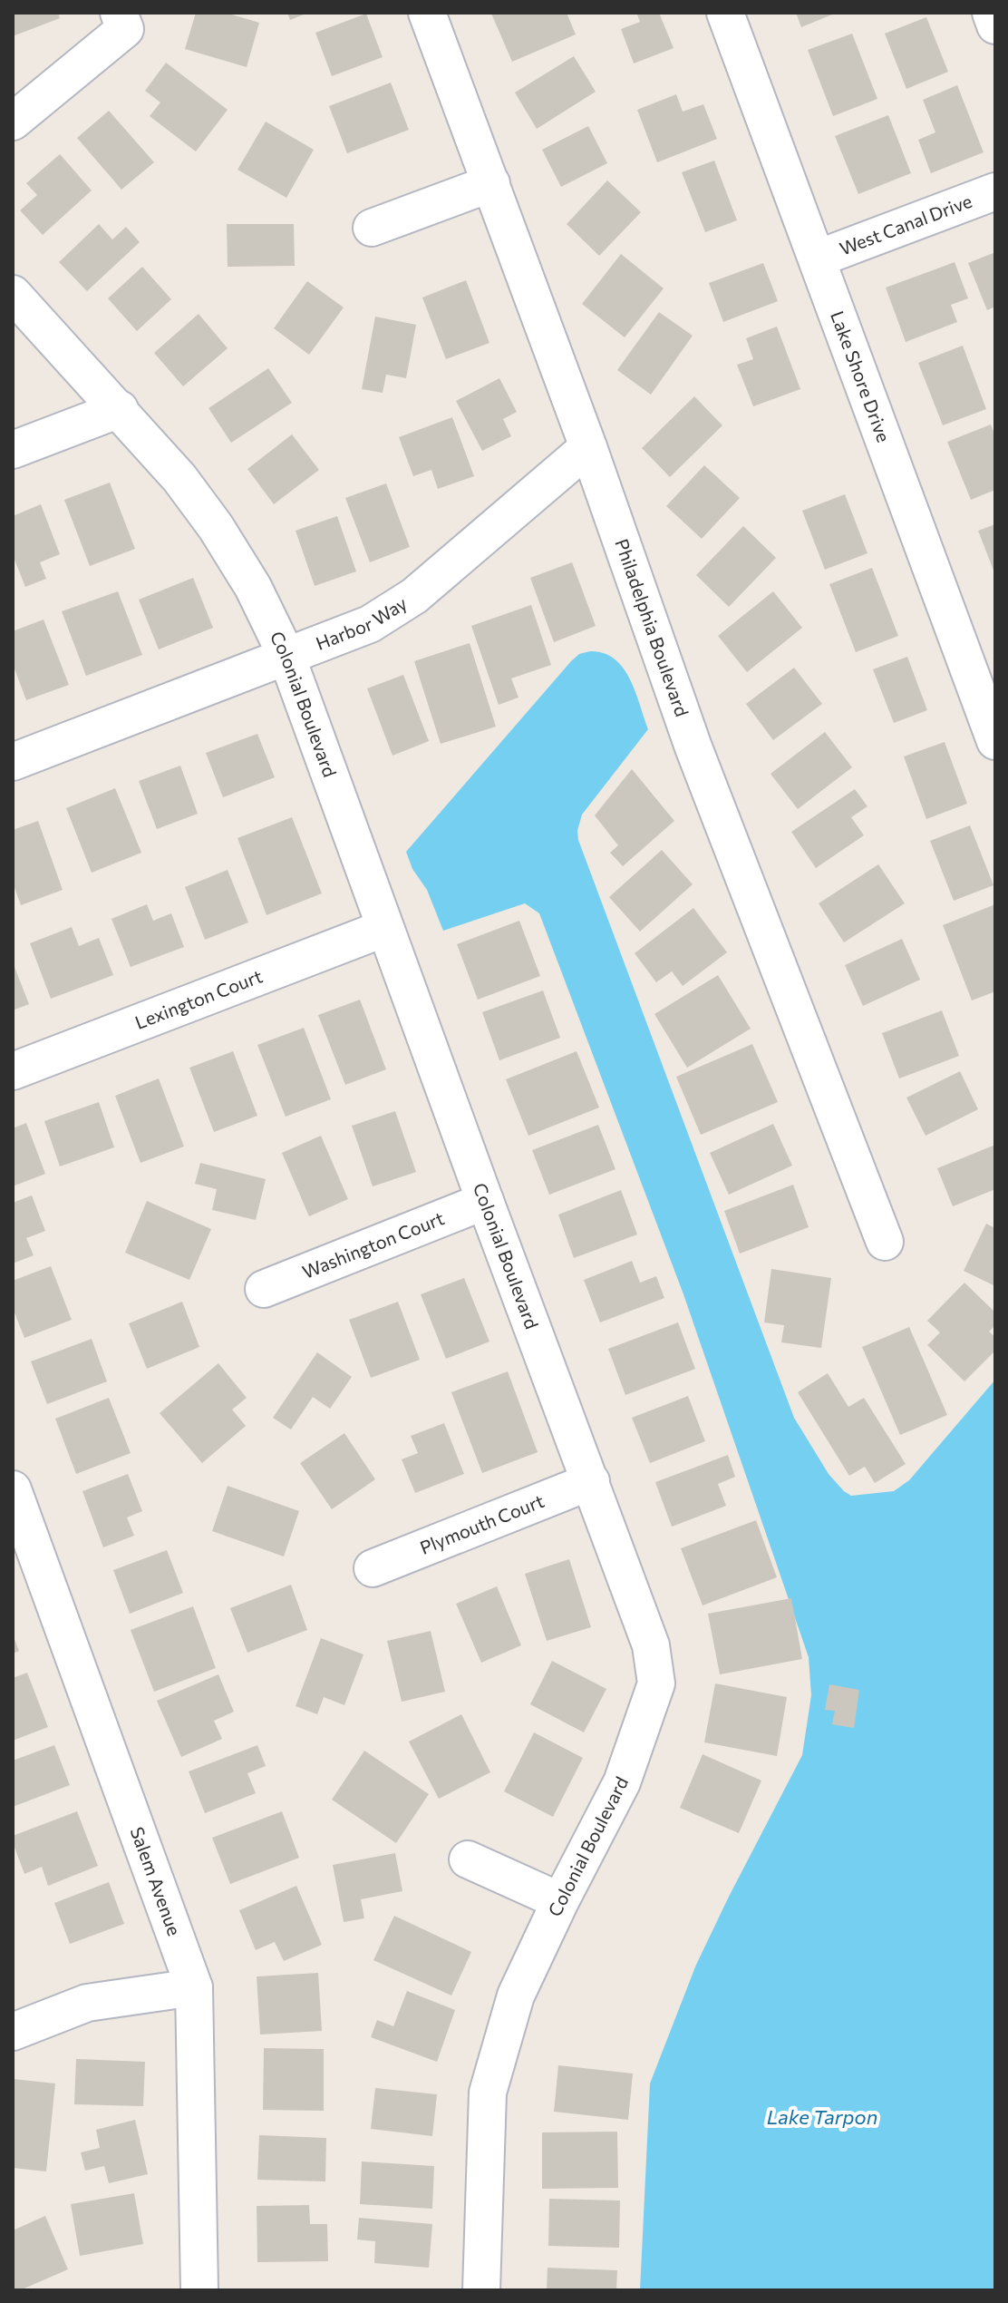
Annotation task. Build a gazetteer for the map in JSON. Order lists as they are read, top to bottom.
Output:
{
  "streets": {
    "street": [
      "West Canal Drive",
      "Lake Shore Drive",
      "Harbor Way",
      "Philadelphia Boulevard",
      "Colonial Boulevard",
      "Lexington Court",
      "Washington Court",
      "Plymouth Court",
      "Salem Avenue"
    ]
  },
  "crossings": [
    ["West Canal Drive", "Lake Shore Drive"],
    ["Harbor Way", "Philadelphia Boulevard"],
    ["Harbor Way", "Colonial Boulevard"],
    ["Colonial Boulevard", "Lexington Court"],
    ["Colonial Boulevard", "Washington Court"],
    ["Colonial Boulevard", "Plymouth Court"]
  ],
  "water": ["Lake Tarpon"]
}
